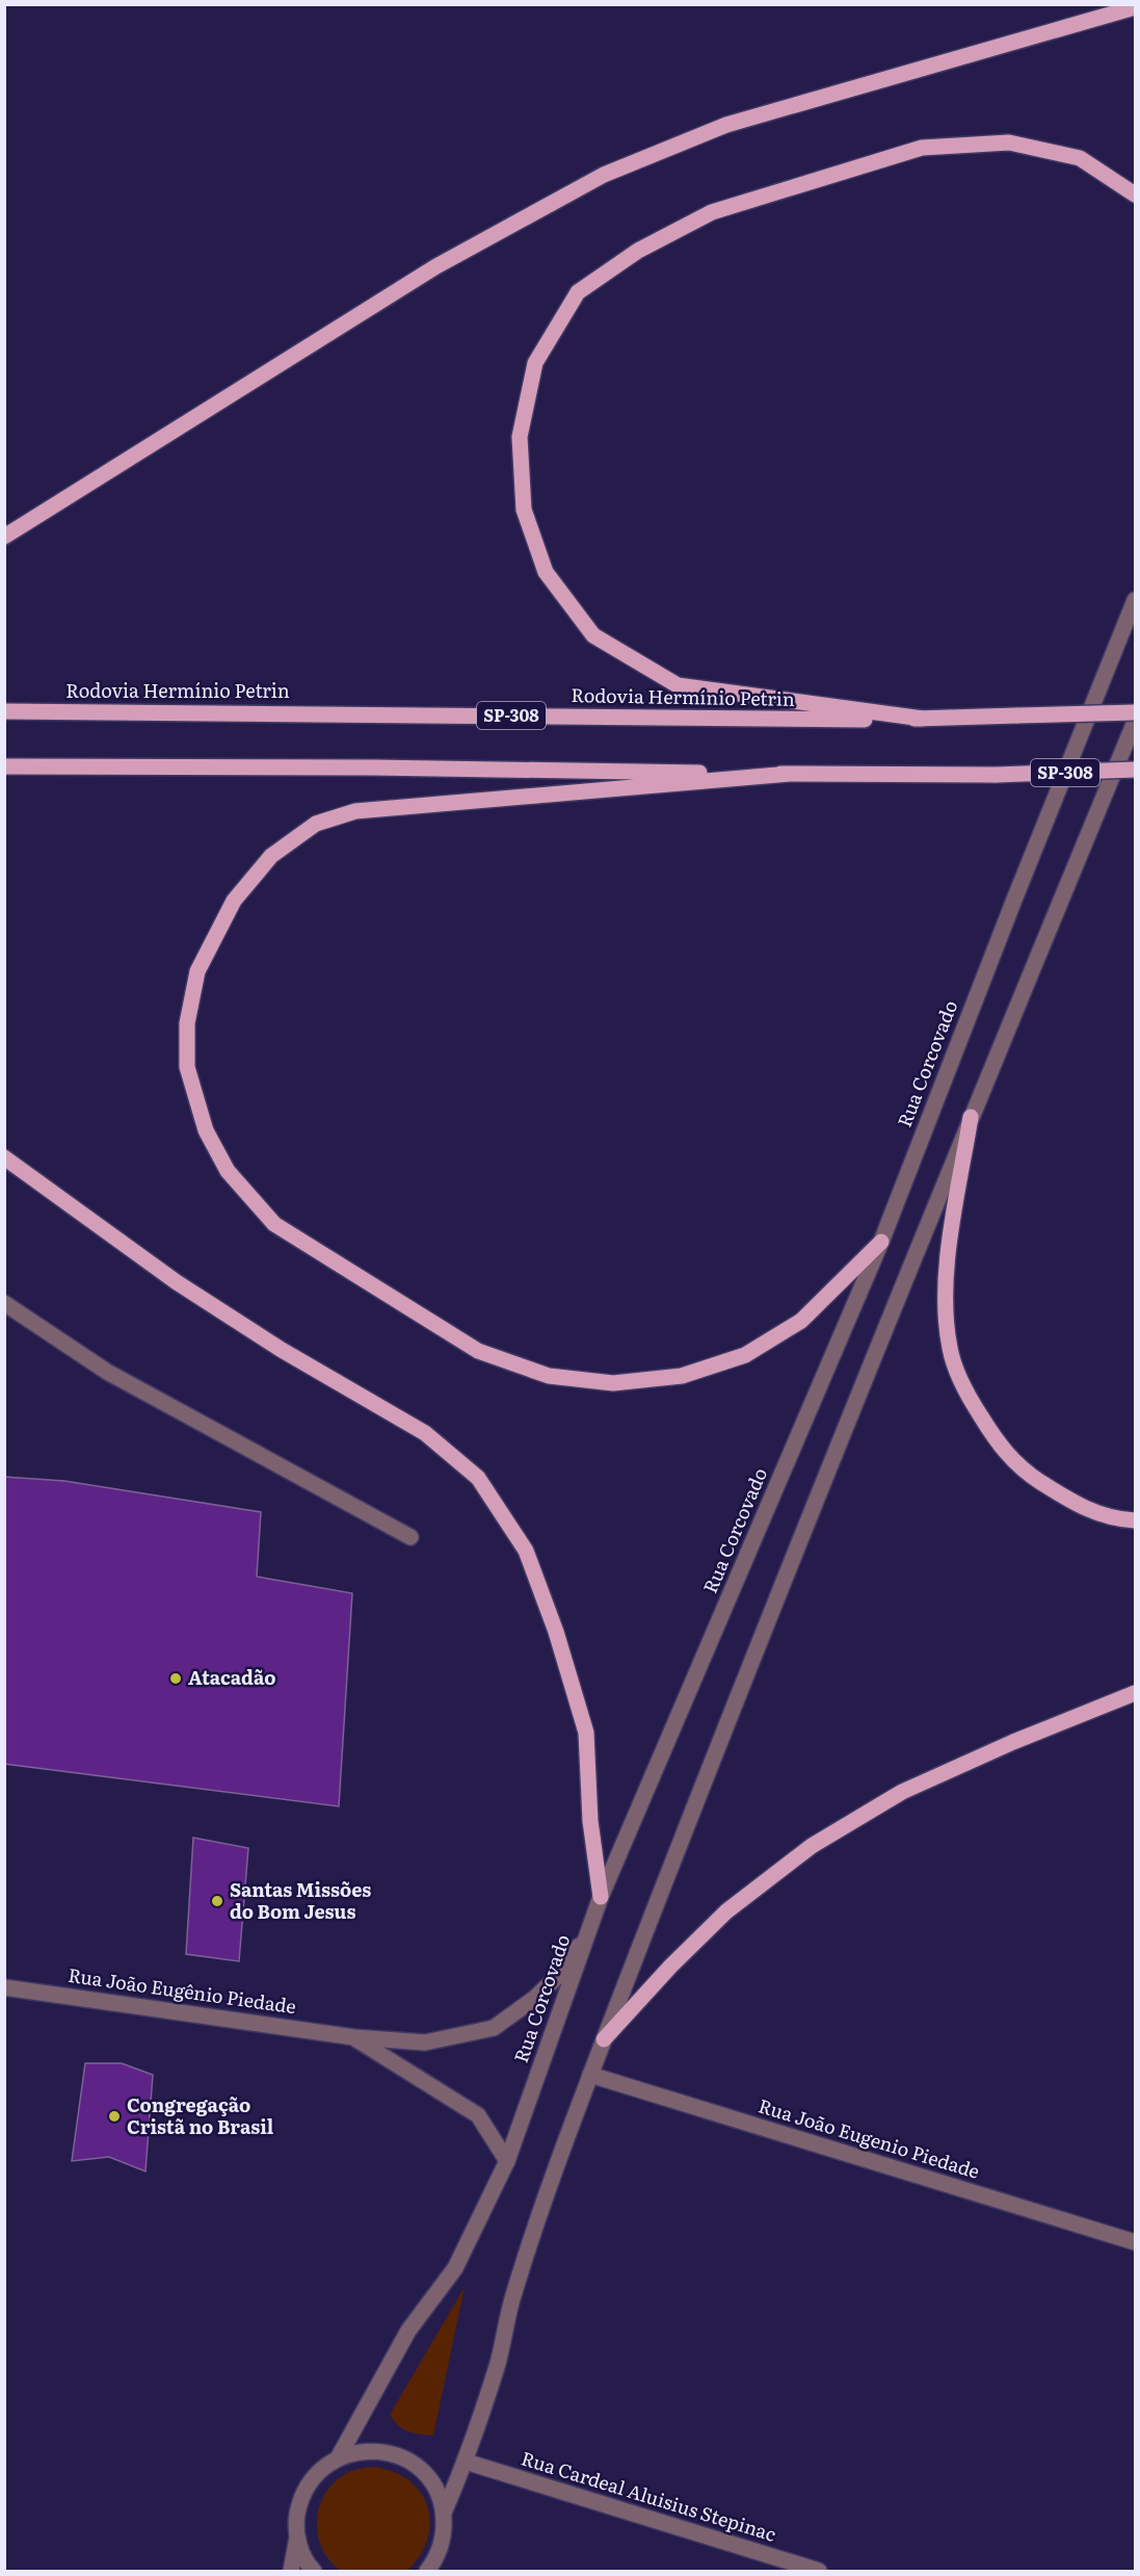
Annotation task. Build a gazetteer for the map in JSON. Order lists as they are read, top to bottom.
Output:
{
  "streets": {
    "main road": ["Rodovia Hermínio Petrin", "SP-308"],
    "street": [
      "Rua Corcovado",
      "Rua João Eugênio Piedade",
      "Rua João Eugenio Piedade",
      "Rua Cardeal Aluisius Stepinac"
    ]
  },
  "crossings": [
    ["Rua Corcovado", "Rua João Eugênio Piedade"]
  ],
  "places": ["Atacadão", "Santas Missões do Bom Jesus", "Congregação Cristã no Brasil"]
}
